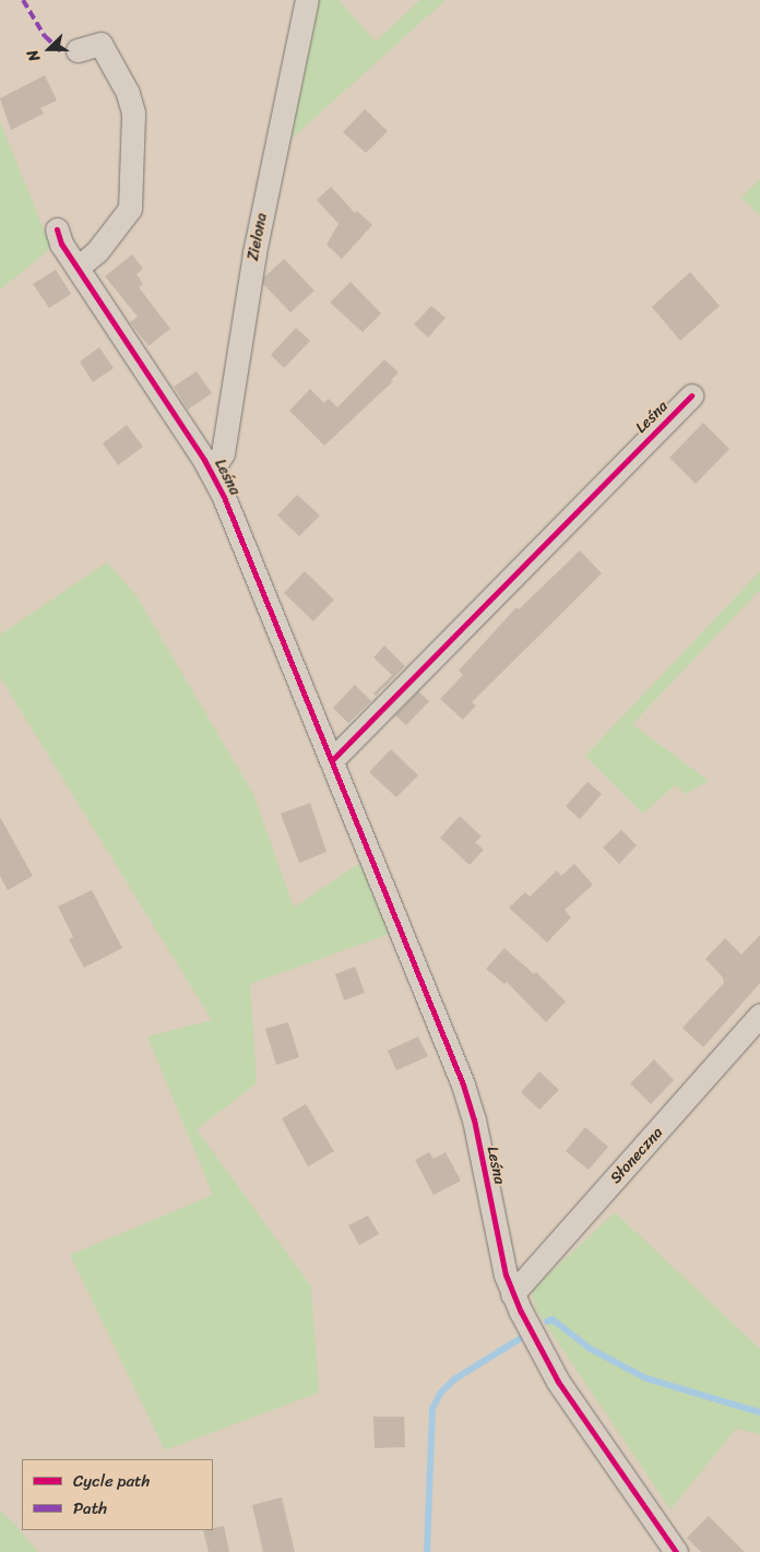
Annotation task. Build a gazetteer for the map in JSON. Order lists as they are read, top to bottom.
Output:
{
  "streets": {
    "street": ["Zielona", "Leśna", "Słoneczna"]
  },
  "crossings": [
    ["Zielona", "Leśna"],
    ["Leśna", "Słoneczna"]
  ],
  "legend": ["Cycle path", "Path"],
  "north": "left"
}
